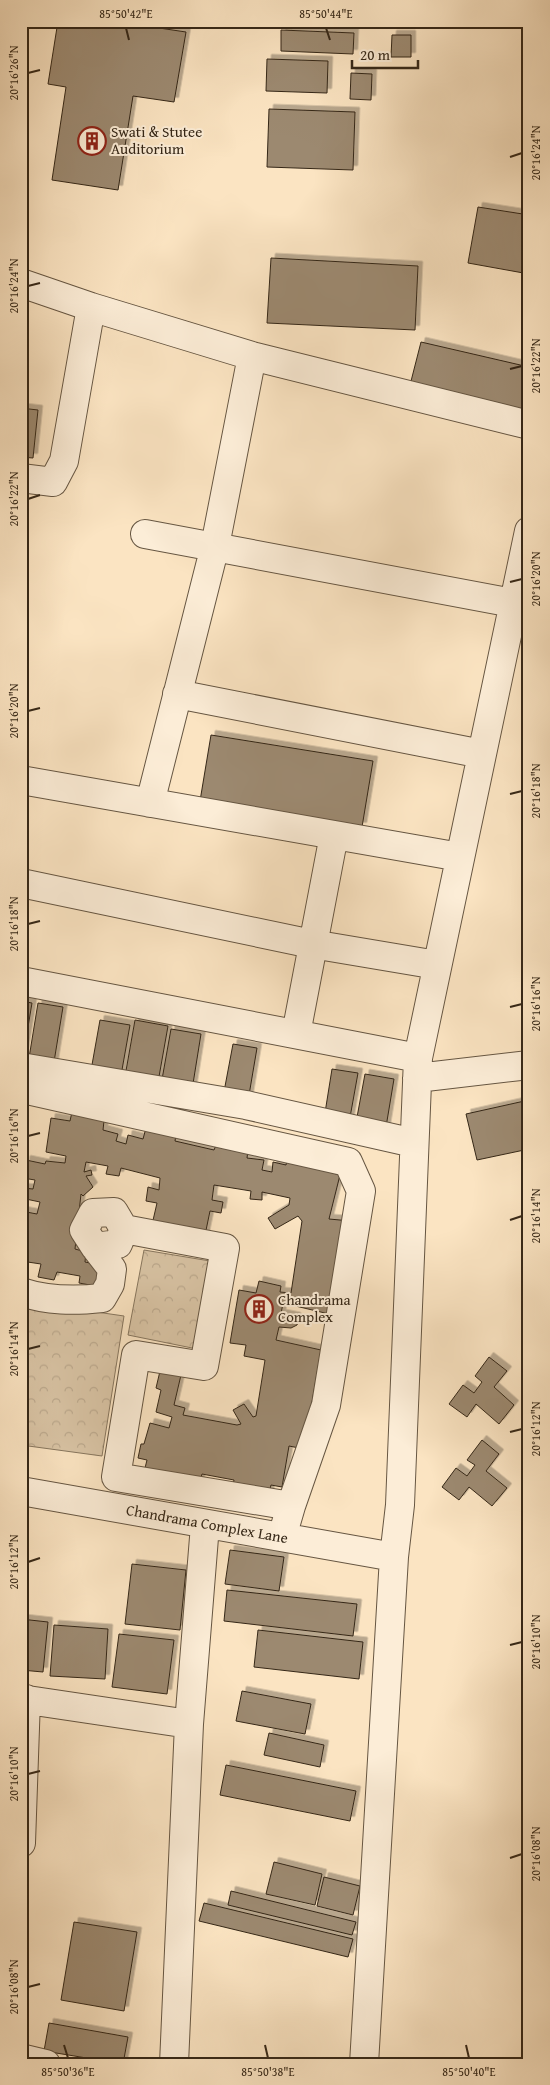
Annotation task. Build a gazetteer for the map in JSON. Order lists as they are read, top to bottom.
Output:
{
  "streets": {
    "street": ["Chandrama Complex Lane"]
  },
  "places": {
    "building": ["Swati & Stutee Auditorium", "Chandrama Complex"]
  },
  "scale_bar": "20 m",
  "coordinates": [
    "85°50'42\"E",
    "85°50'44\"E",
    "20°16'26\"N",
    "20°16'24\"N",
    "20°16'22\"N",
    "20°16'20\"N",
    "20°16'18\"N",
    "20°16'16\"N",
    "20°16'14\"N",
    "20°16'12\"N",
    "20°16'10\"N",
    "20°16'08\"N",
    "85°50'36\"E",
    "85°50'38\"E",
    "85°50'40\"E"
  ]
}
